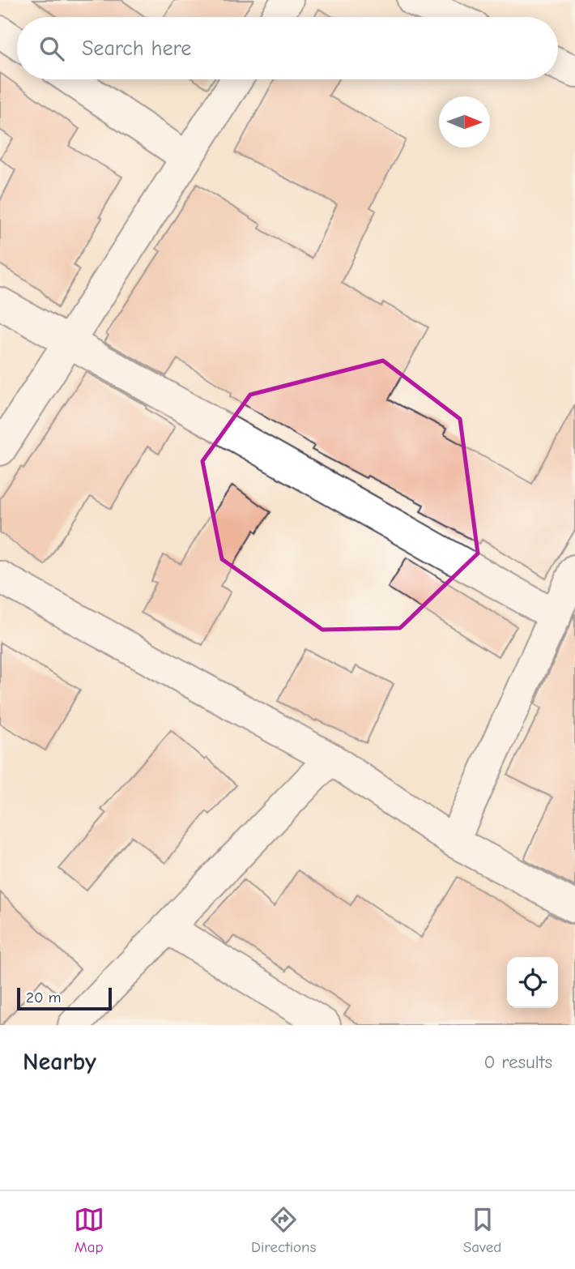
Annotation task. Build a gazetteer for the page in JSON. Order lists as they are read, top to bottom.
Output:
{
  "scale_bar": "20 m",
  "north": "right",
  "page": {
    "search": "Search here",
    "scale": "20 m",
    "heading": ["Nearby", "0 results"],
    "nav": ["Map", "Directions", "Saved"]
  }
}
